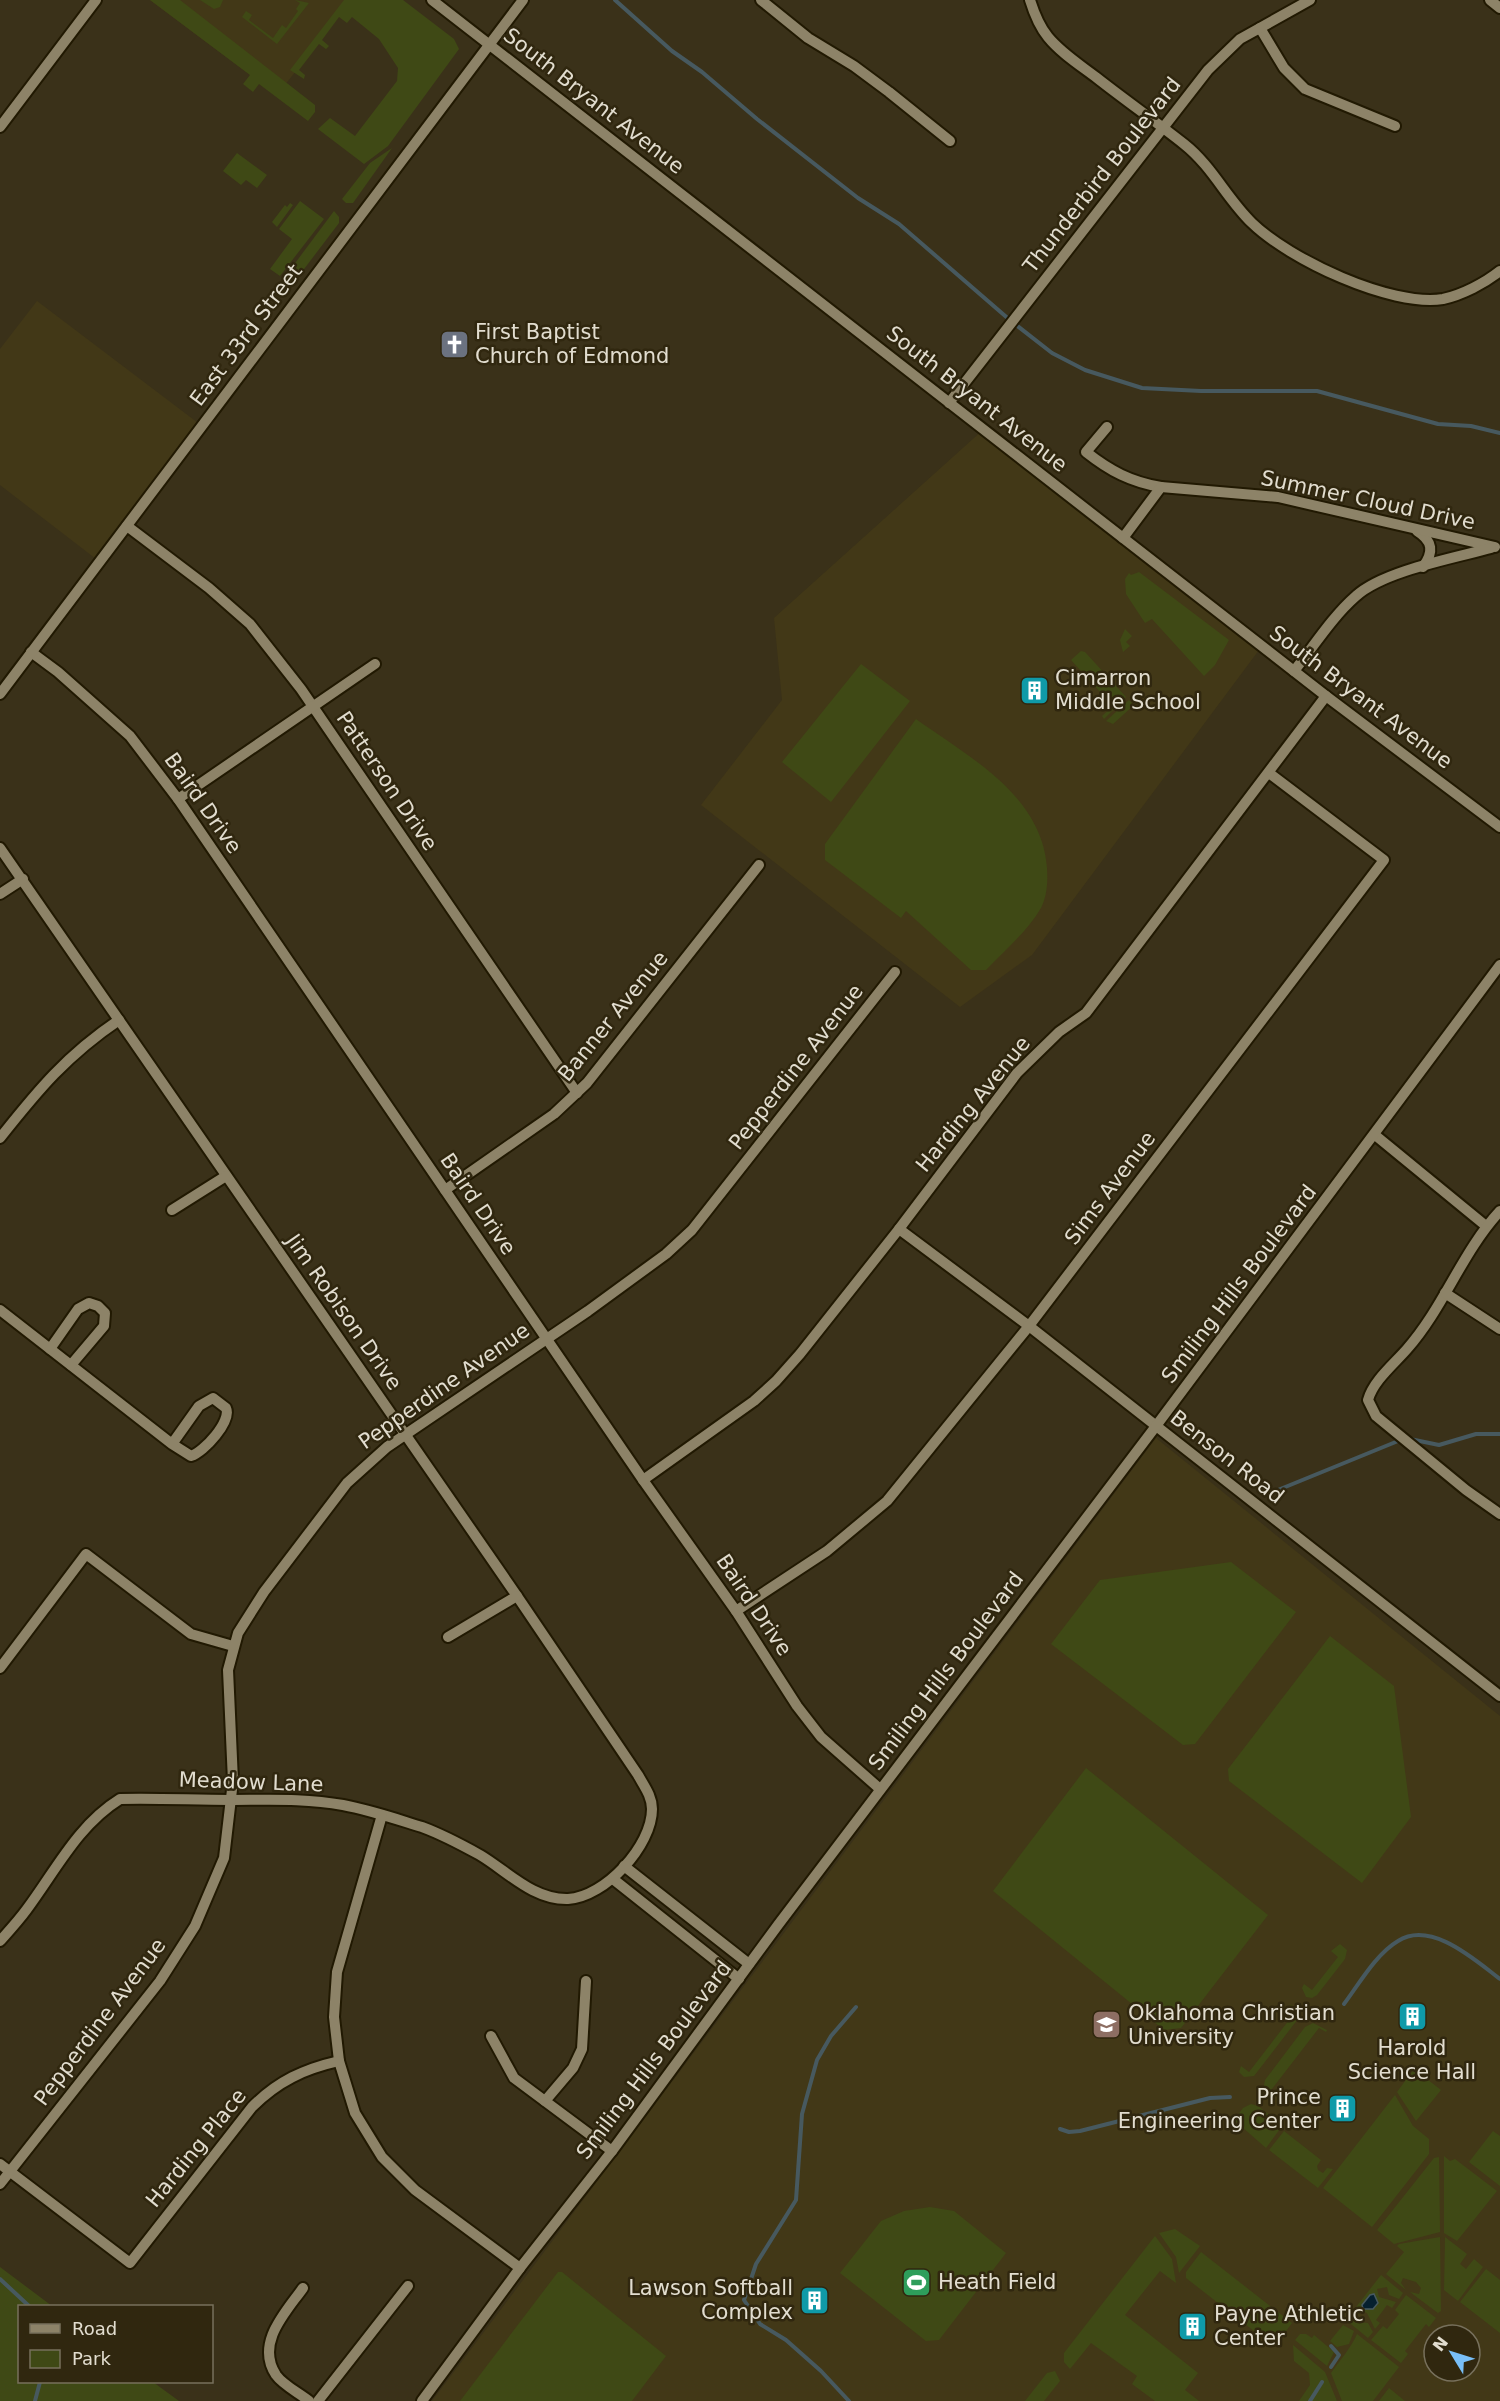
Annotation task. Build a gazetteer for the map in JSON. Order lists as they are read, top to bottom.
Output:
{
  "streets": {
    "street": [
      "South Bryant Avenue",
      "Thunderbird Boulevard",
      "East 33rd Street",
      "Summer Cloud Drive",
      "Patterson Drive",
      "Baird Drive",
      "Banner Avenue",
      "Pepperdine Avenue",
      "Harding Avenue",
      "Sims Avenue",
      "Smiling Hills Boulevard",
      "Jim Robison Drive",
      "Benson Road",
      "Meadow Lane",
      "Harding Place"
    ]
  },
  "crossings": [
    ["South Bryant Avenue", "Thunderbird Boulevard"],
    ["South Bryant Avenue", "East 33rd Street"],
    ["South Bryant Avenue", "Harding Avenue"],
    ["East 33rd Street", "Patterson Drive"],
    ["East 33rd Street", "Baird Drive"],
    ["Patterson Drive", "Banner Avenue"],
    ["Baird Drive", "Banner Avenue"],
    ["Baird Drive", "Pepperdine Avenue"],
    ["Baird Drive", "Harding Avenue"],
    ["Baird Drive", "Sims Avenue"],
    ["Baird Drive", "Smiling Hills Boulevard"],
    ["Pepperdine Avenue", "Jim Robison Drive"],
    ["Pepperdine Avenue", "Meadow Lane"],
    ["Pepperdine Avenue", "Harding Place"],
    ["Harding Avenue", "Sims Avenue"],
    ["Harding Avenue", "Benson Road"],
    ["Sims Avenue", "Benson Road"],
    ["Smiling Hills Boulevard", "Benson Road"],
    ["Jim Robison Drive", "Meadow Lane"]
  ],
  "places": {
    "church": ["First Baptist Church of Edmond"],
    "building": [
      "Cimarron Middle School",
      "Harold Science Hall",
      "Prince Engineering Center",
      "Lawson Softball Complex",
      "Payne Athletic Center"
    ],
    "school or university": ["Oklahoma Christian University"],
    "sports": ["Heath Field"]
  },
  "legend": ["Road", "Park"],
  "north": "top left"
}
